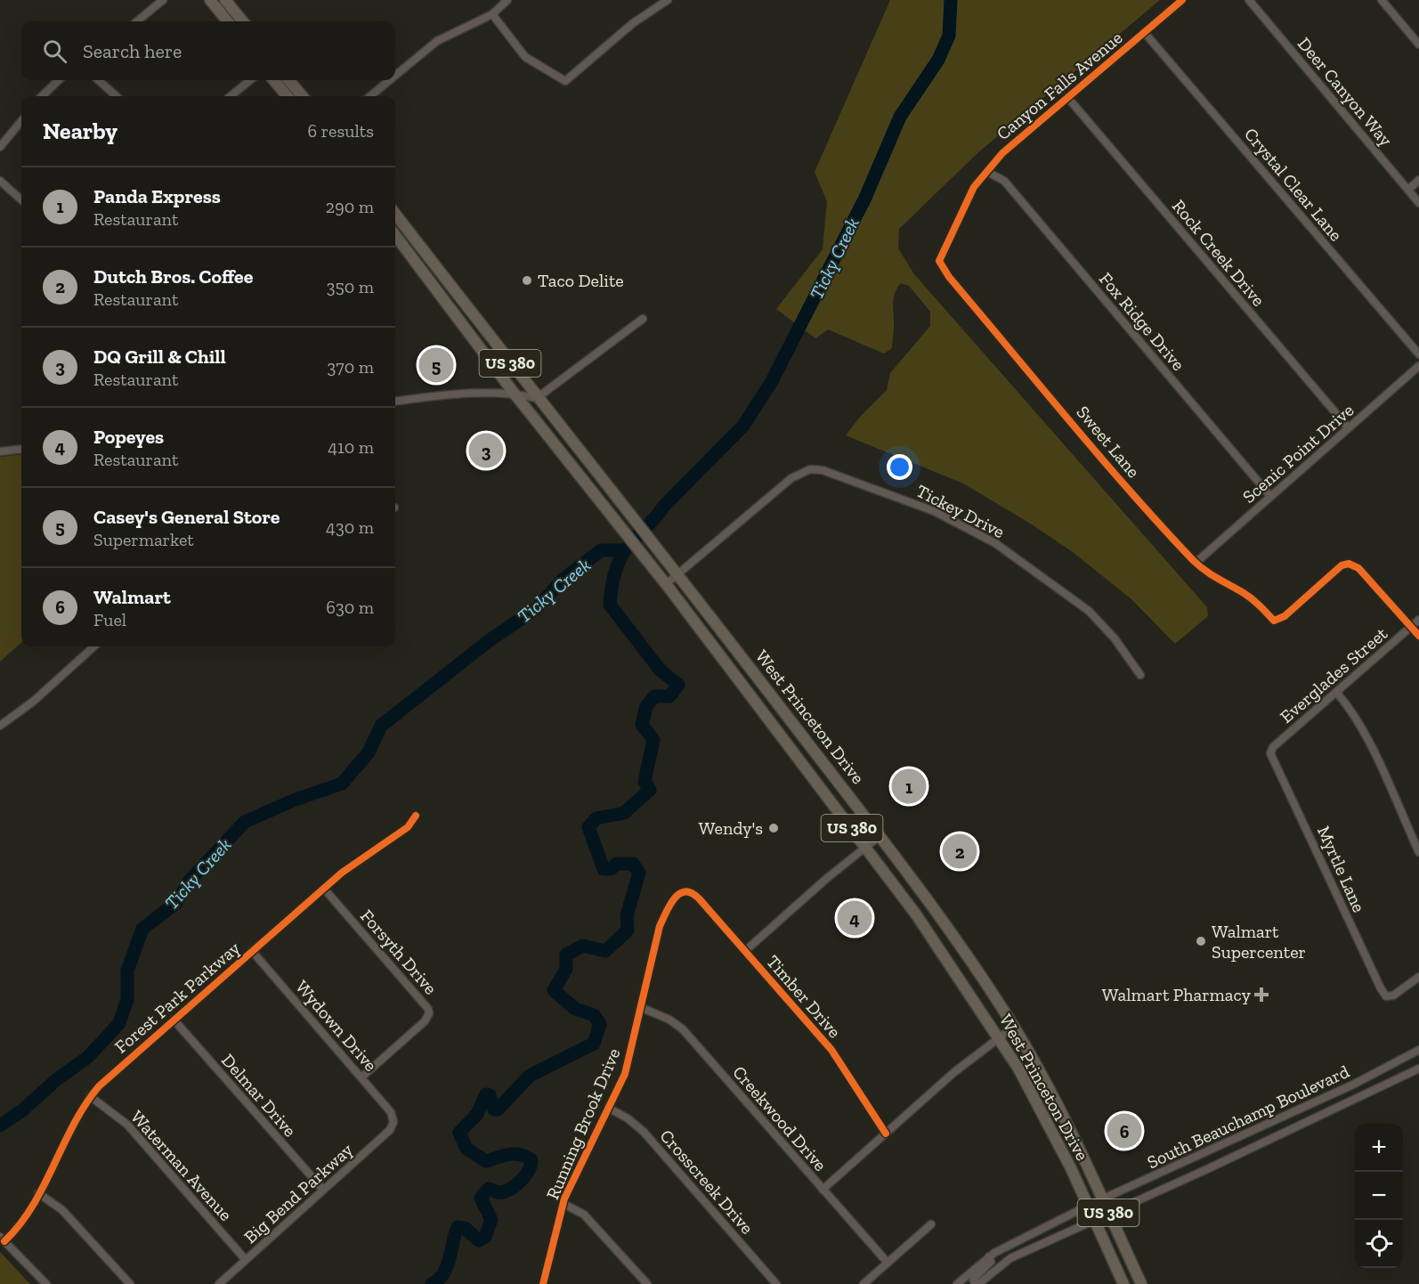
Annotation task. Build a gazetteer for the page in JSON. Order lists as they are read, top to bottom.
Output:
{
  "streets": {
    "highway": ["US 380", "West Princeton Drive"],
    "street": [
      "Canyon Falls Avenue",
      "Deer Canyon Way",
      "Crystal Clear Lane",
      "Rock Creek Drive",
      "Fox Ridge Drive",
      "Sweet Lane",
      "Scenic Point Drive",
      "Tickey Drive",
      "Everglades Street",
      "Myrtle Lane",
      "Forsyth Drive",
      "Timber Drive",
      "Forest Park Parkway",
      "Wydown Drive",
      "Delmar Drive",
      "South Beauchamp Boulevard",
      "Creekwood Drive",
      "Running Brook Drive",
      "Waterman Avenue",
      "Crosscreek Drive",
      "Big Bend Parkway"
    ]
  },
  "crossings": [
    ["Canyon Falls Avenue", "Crystal Clear Lane"],
    ["Canyon Falls Avenue", "Rock Creek Drive"],
    ["Canyon Falls Avenue", "Fox Ridge Drive"],
    ["Canyon Falls Avenue", "Sweet Lane"],
    ["Rock Creek Drive", "Scenic Point Drive"],
    ["Fox Ridge Drive", "Scenic Point Drive"],
    ["Sweet Lane", "Scenic Point Drive"],
    ["Sweet Lane", "Everglades Street"],
    ["Tickey Drive", "West Princeton Drive"],
    ["Everglades Street", "Myrtle Lane"],
    ["West Princeton Drive", "South Beauchamp Boulevard"],
    ["Forsyth Drive", "Forest Park Parkway"],
    ["Forsyth Drive", "Wydown Drive"],
    ["Timber Drive", "Running Brook Drive"],
    ["Forest Park Parkway", "Wydown Drive"],
    ["Forest Park Parkway", "Delmar Drive"],
    ["Forest Park Parkway", "Waterman Avenue"],
    ["Wydown Drive", "Big Bend Parkway"],
    ["Delmar Drive", "Big Bend Parkway"],
    ["Creekwood Drive", "Running Brook Drive"],
    ["Running Brook Drive", "Crosscreek Drive"],
    ["Waterman Avenue", "Big Bend Parkway"]
  ],
  "water": ["Ticky Creek"],
  "places": {
    "other": ["Taco Delite", "Wendy's", "Walmart Supercenter"],
    "health": ["Walmart Pharmacy"]
  },
  "page": {
    "search": "Search here",
    "heading": ["Nearby", "6 results"],
    "list": [
      {
        "mark": "1",
        "name": "Panda Express",
        "note": "Restaurant",
        "value": "290 m"
      },
      {
        "mark": "2",
        "name": "Dutch Bros. Coffee",
        "note": "Restaurant",
        "value": "350 m"
      },
      {
        "mark": "3",
        "name": "DQ Grill & Chill",
        "note": "Restaurant",
        "value": "370 m"
      },
      {
        "mark": "4",
        "name": "Popeyes",
        "note": "Restaurant",
        "value": "410 m"
      },
      {
        "mark": "5",
        "name": "Casey's General Store",
        "note": "Supermarket",
        "value": "430 m"
      },
      {
        "mark": "6",
        "name": "Walmart",
        "note": "Fuel",
        "value": "630 m"
      }
    ],
    "pins": [
      "5",
      "3",
      "1",
      "2",
      "4",
      "6"
    ],
    "map_buttons": ["+", "−"]
  }
}
